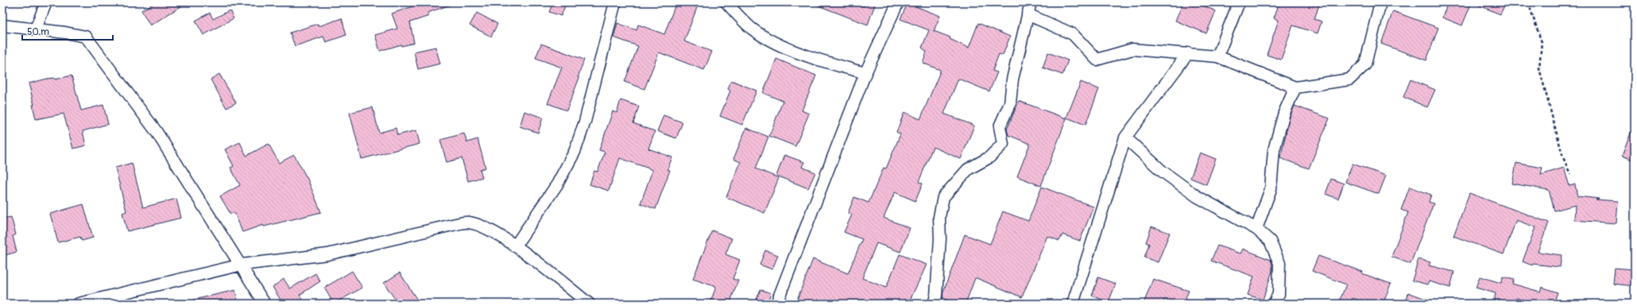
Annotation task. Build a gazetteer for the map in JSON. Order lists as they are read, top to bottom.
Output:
{
  "scale_bar": "50 m"
}
